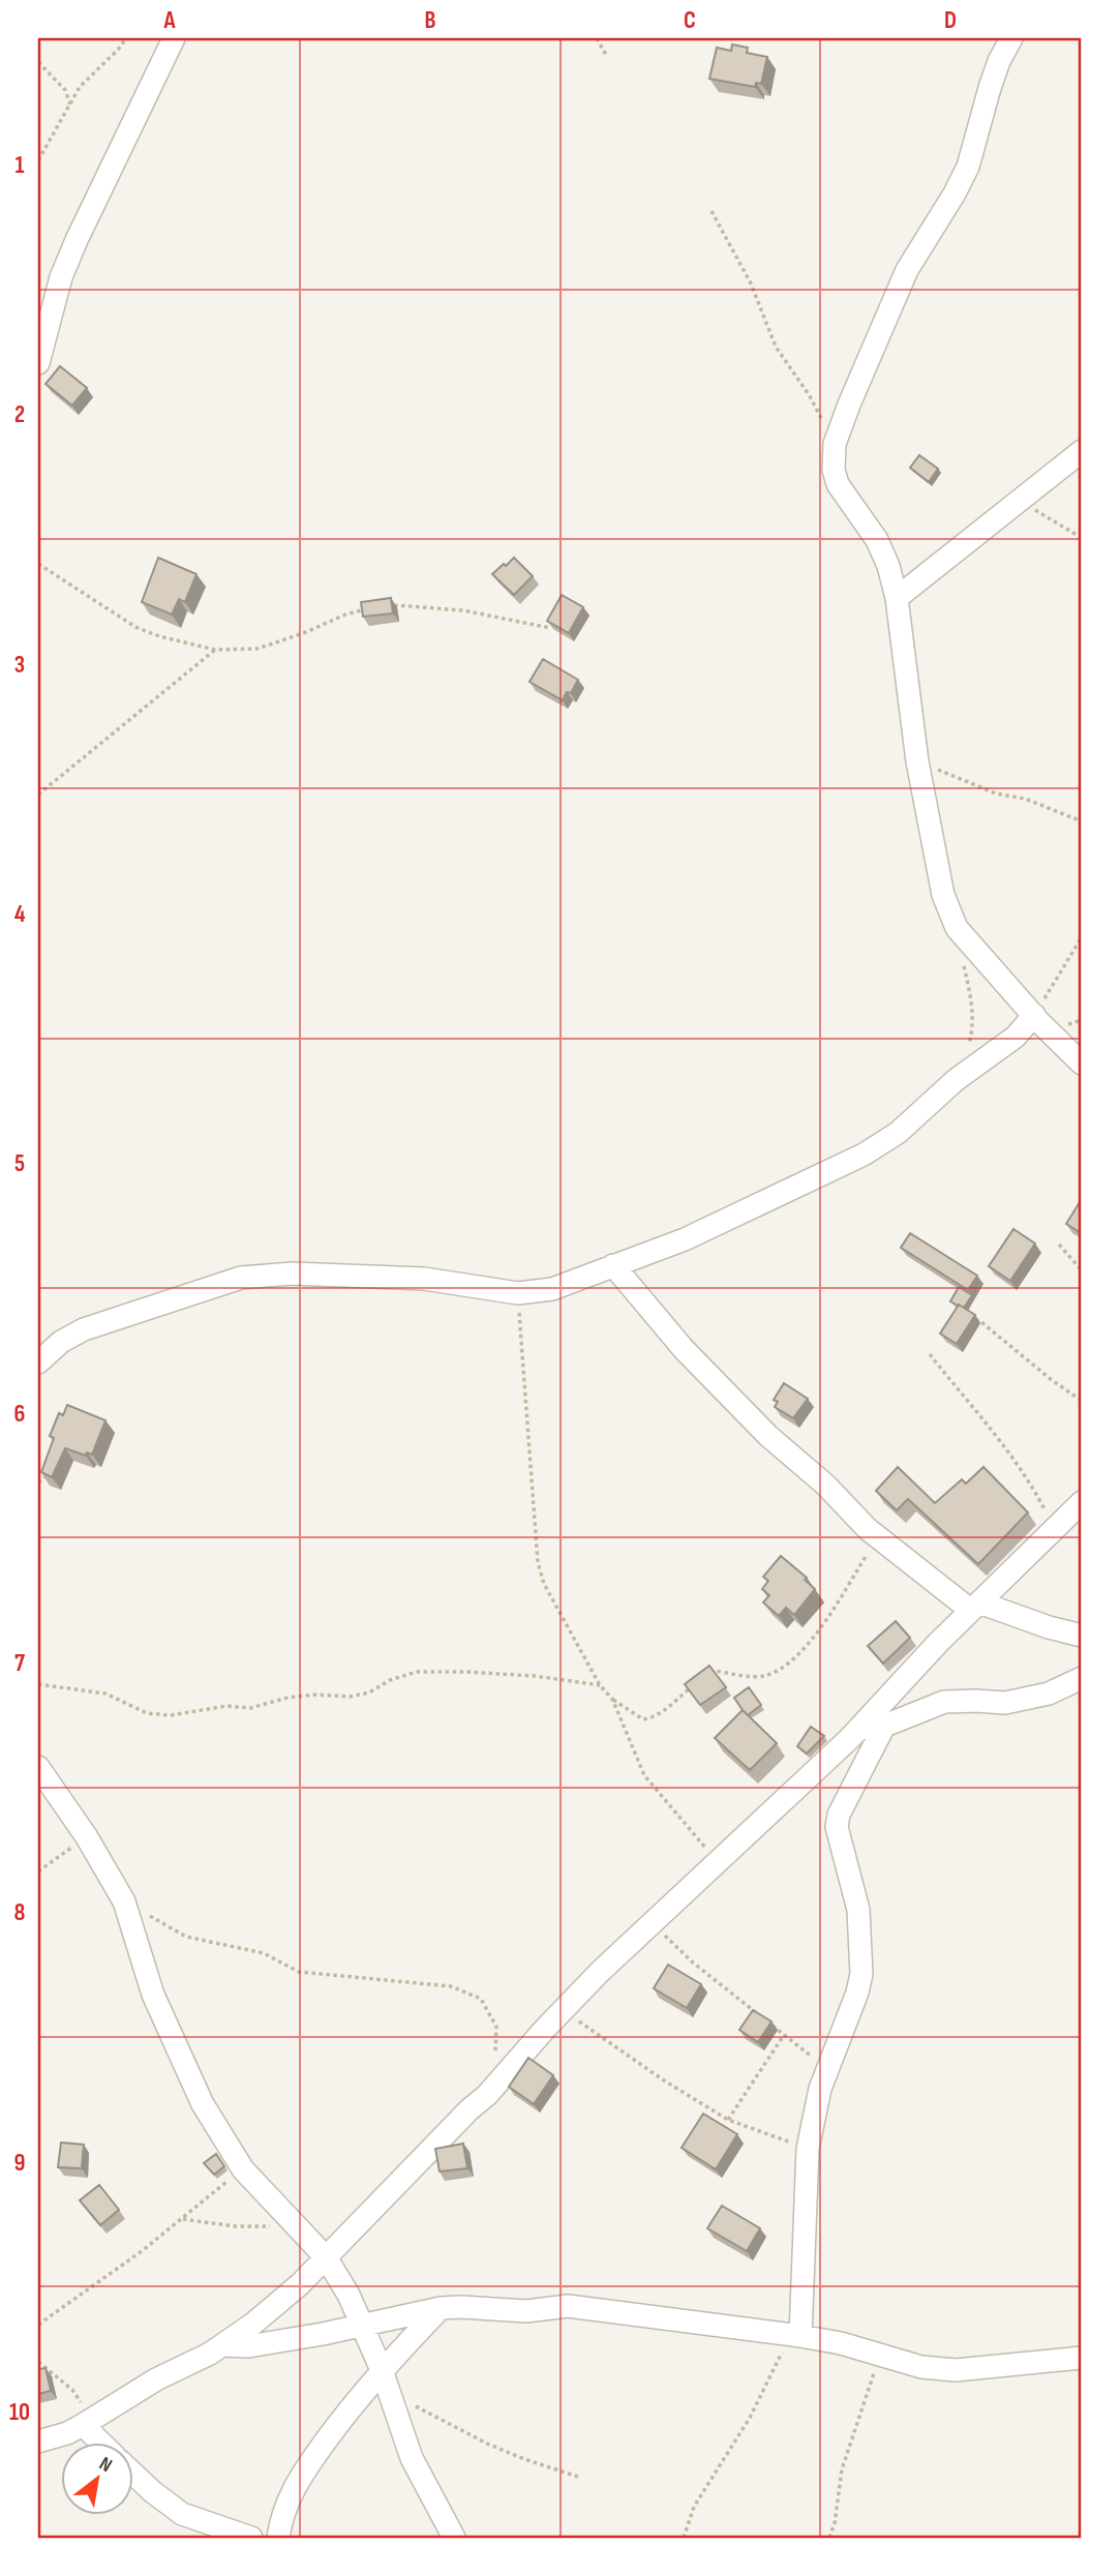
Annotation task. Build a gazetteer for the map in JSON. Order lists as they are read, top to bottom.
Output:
{
  "north": "top right",
  "grid": {
    "columns": [
      "A",
      "B",
      "C",
      "D"
    ],
    "rows": [
      "1",
      "2",
      "3",
      "4",
      "5",
      "6",
      "7",
      "8",
      "9",
      "10"
    ]
  }
}
